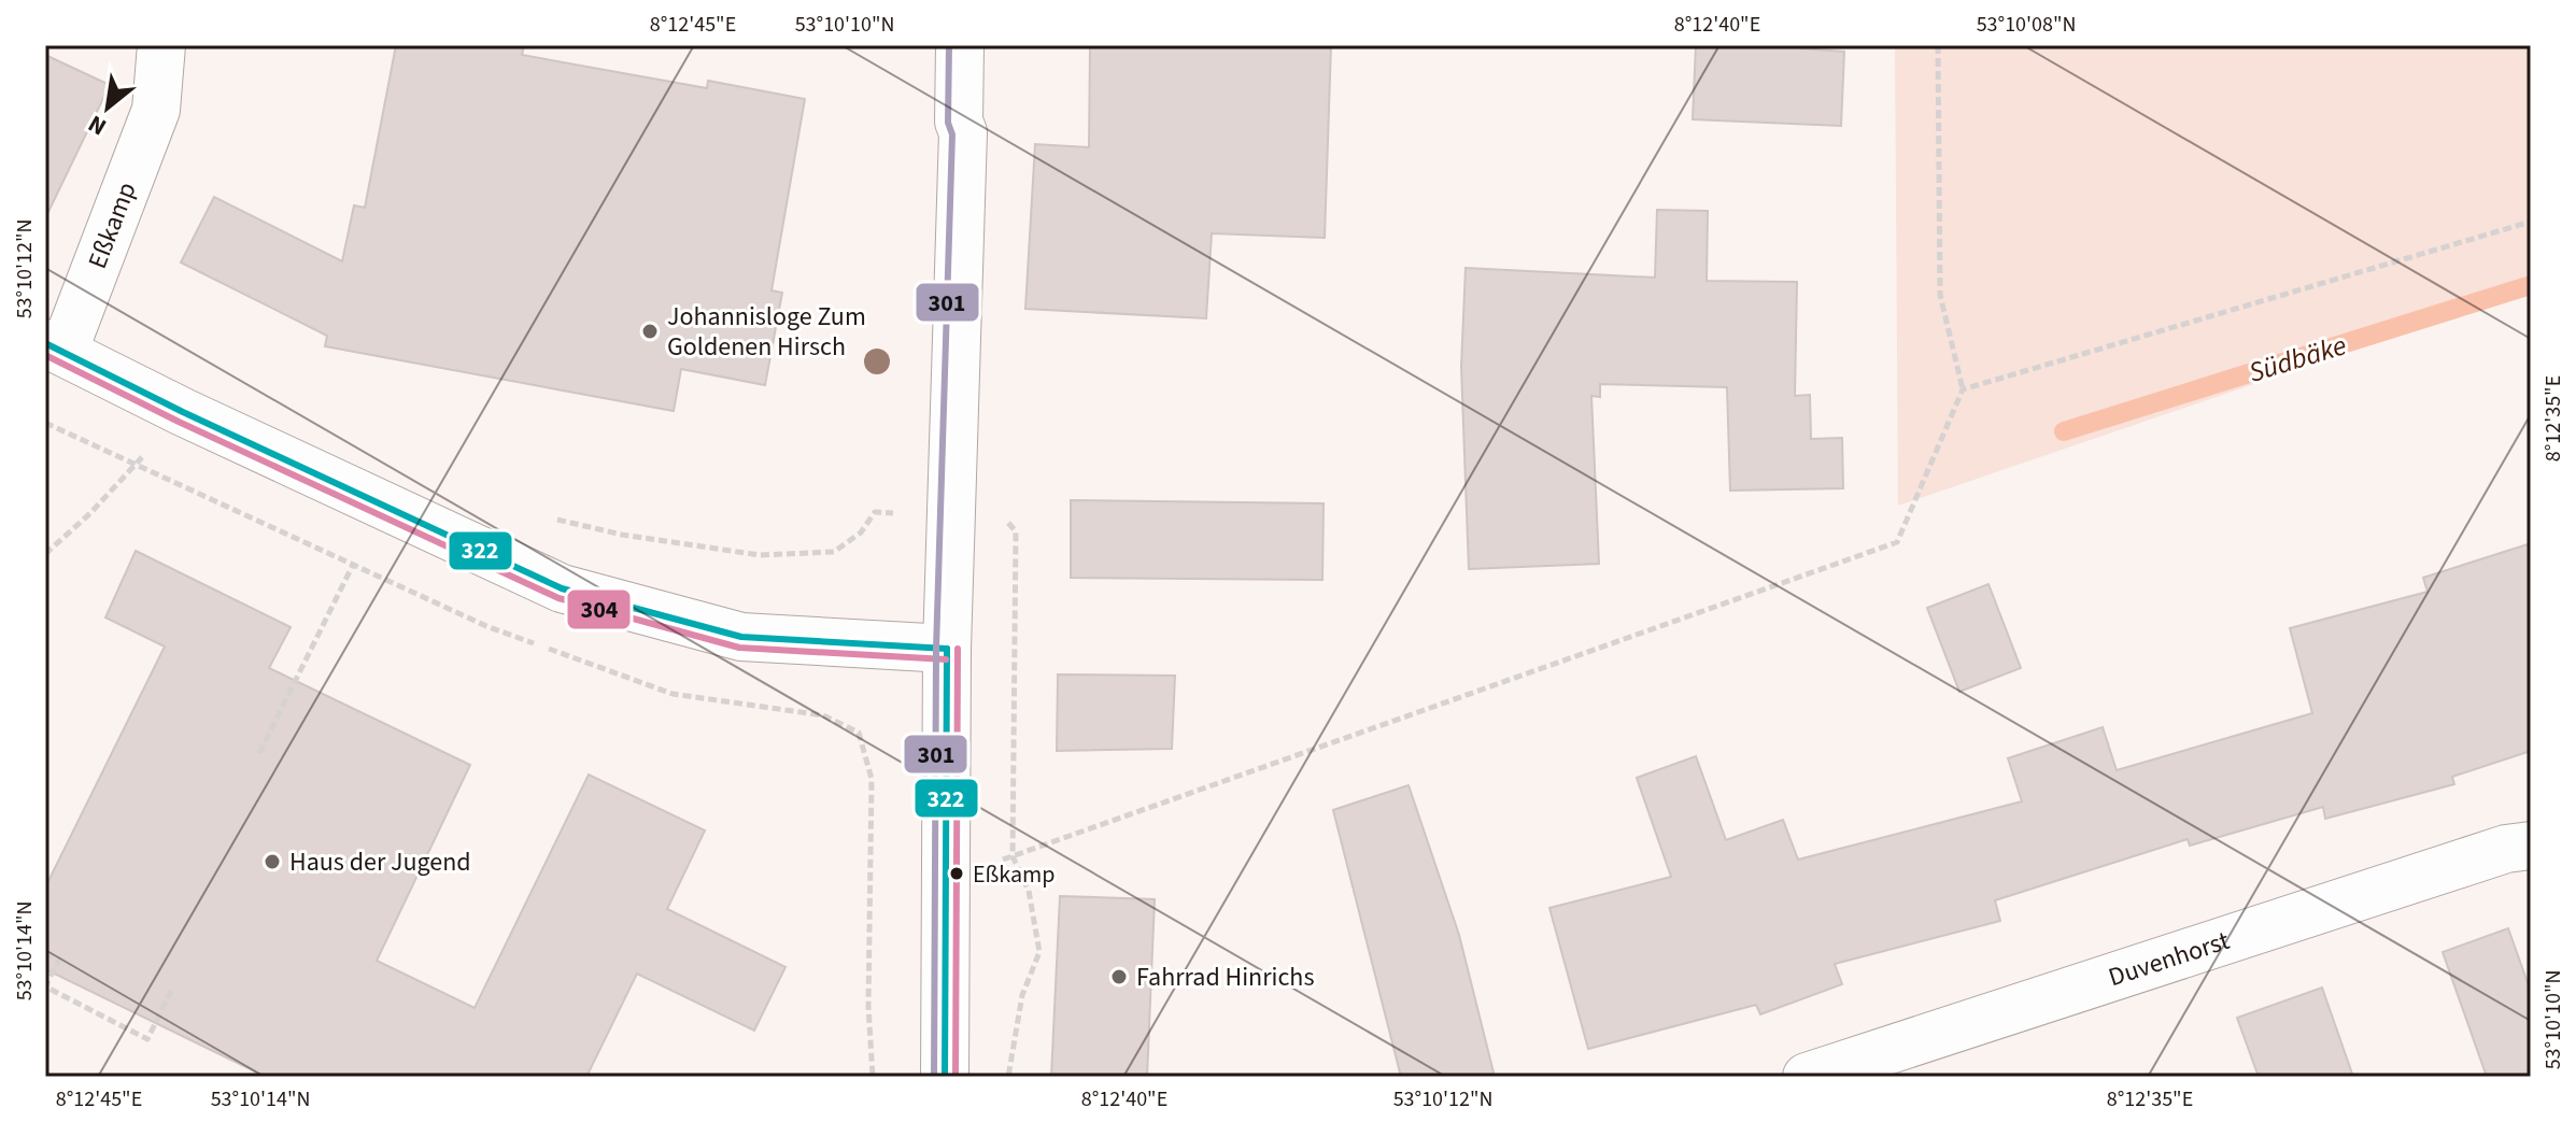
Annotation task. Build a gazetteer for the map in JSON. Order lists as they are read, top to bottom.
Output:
{
  "streets": {
    "street": ["Eßkamp", "Duvenhorst"]
  },
  "water": ["Südbäke"],
  "places": [
    "Johannisloge Zum Goldenen Hirsch",
    "Haus der Jugend",
    "Eßkamp",
    "Fahrrad Hinrichs"
  ],
  "lines": ["transit line 301", "transit line 322", "transit line 304"],
  "north": "bottom left",
  "coordinates": [
    "8°12'45\"E",
    "53°10'10\"N",
    "8°12'40\"E",
    "53°10'08\"N",
    "53°10'12\"N",
    "8°12'35\"E",
    "53°10'14\"N"
  ]
}
